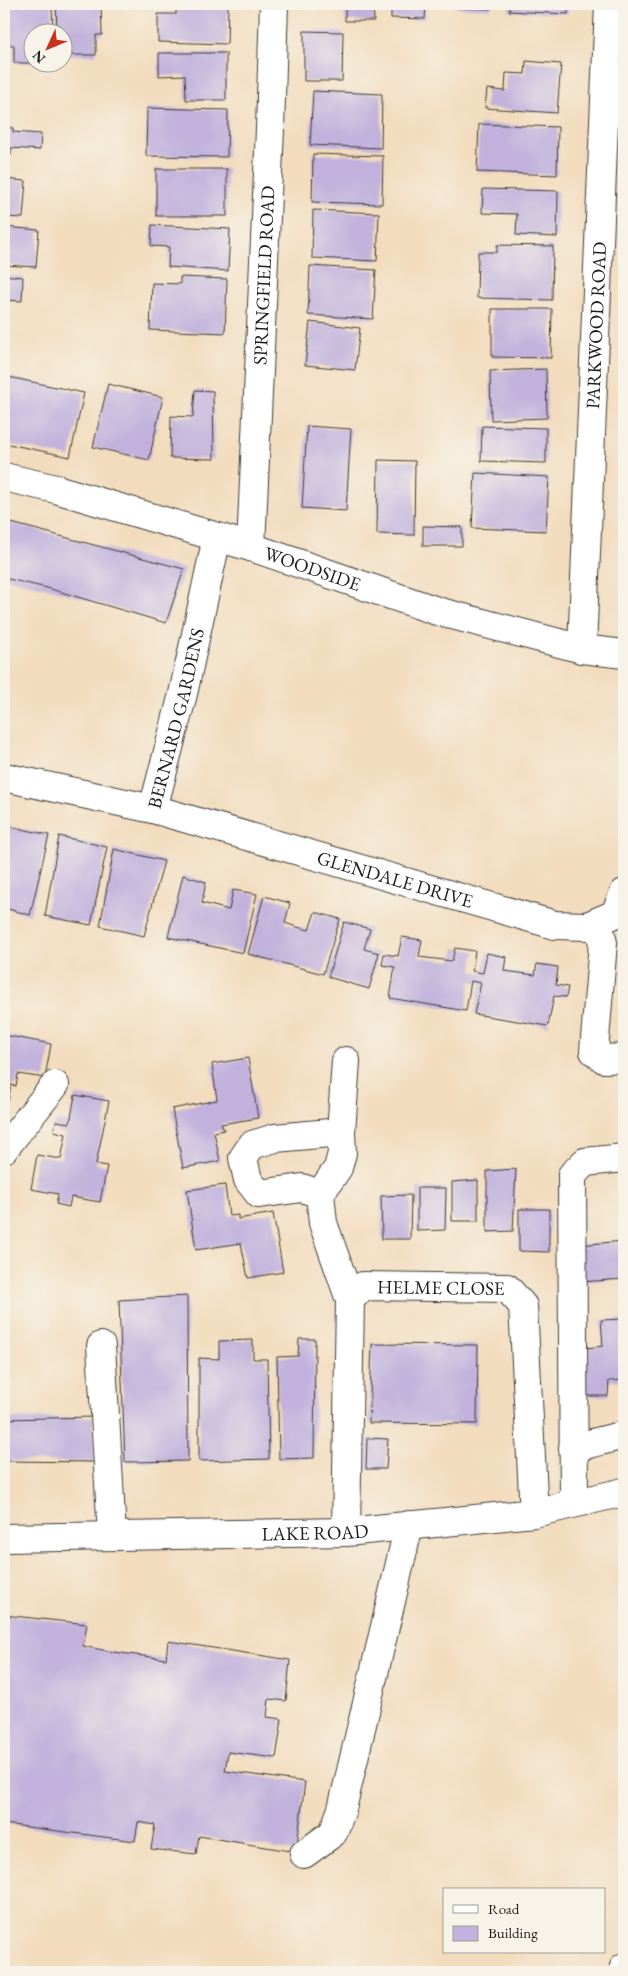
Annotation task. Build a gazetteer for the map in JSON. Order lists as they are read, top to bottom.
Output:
{
  "streets": {
    "street": [
      "SPRINGFIELD ROAD",
      "PARKWOOD ROAD",
      "WOODSIDE",
      "BERNARD GARDENS",
      "GLENDALE DRIVE",
      "HELME CLOSE",
      "LAKE ROAD"
    ]
  },
  "crossings": [
    ["SPRINGFIELD ROAD", "WOODSIDE"],
    ["PARKWOOD ROAD", "WOODSIDE"],
    ["WOODSIDE", "BERNARD GARDENS"],
    ["BERNARD GARDENS", "GLENDALE DRIVE"],
    ["HELME CLOSE", "LAKE ROAD"]
  ],
  "legend": ["Road", "Building"],
  "north": "bottom left"
}
